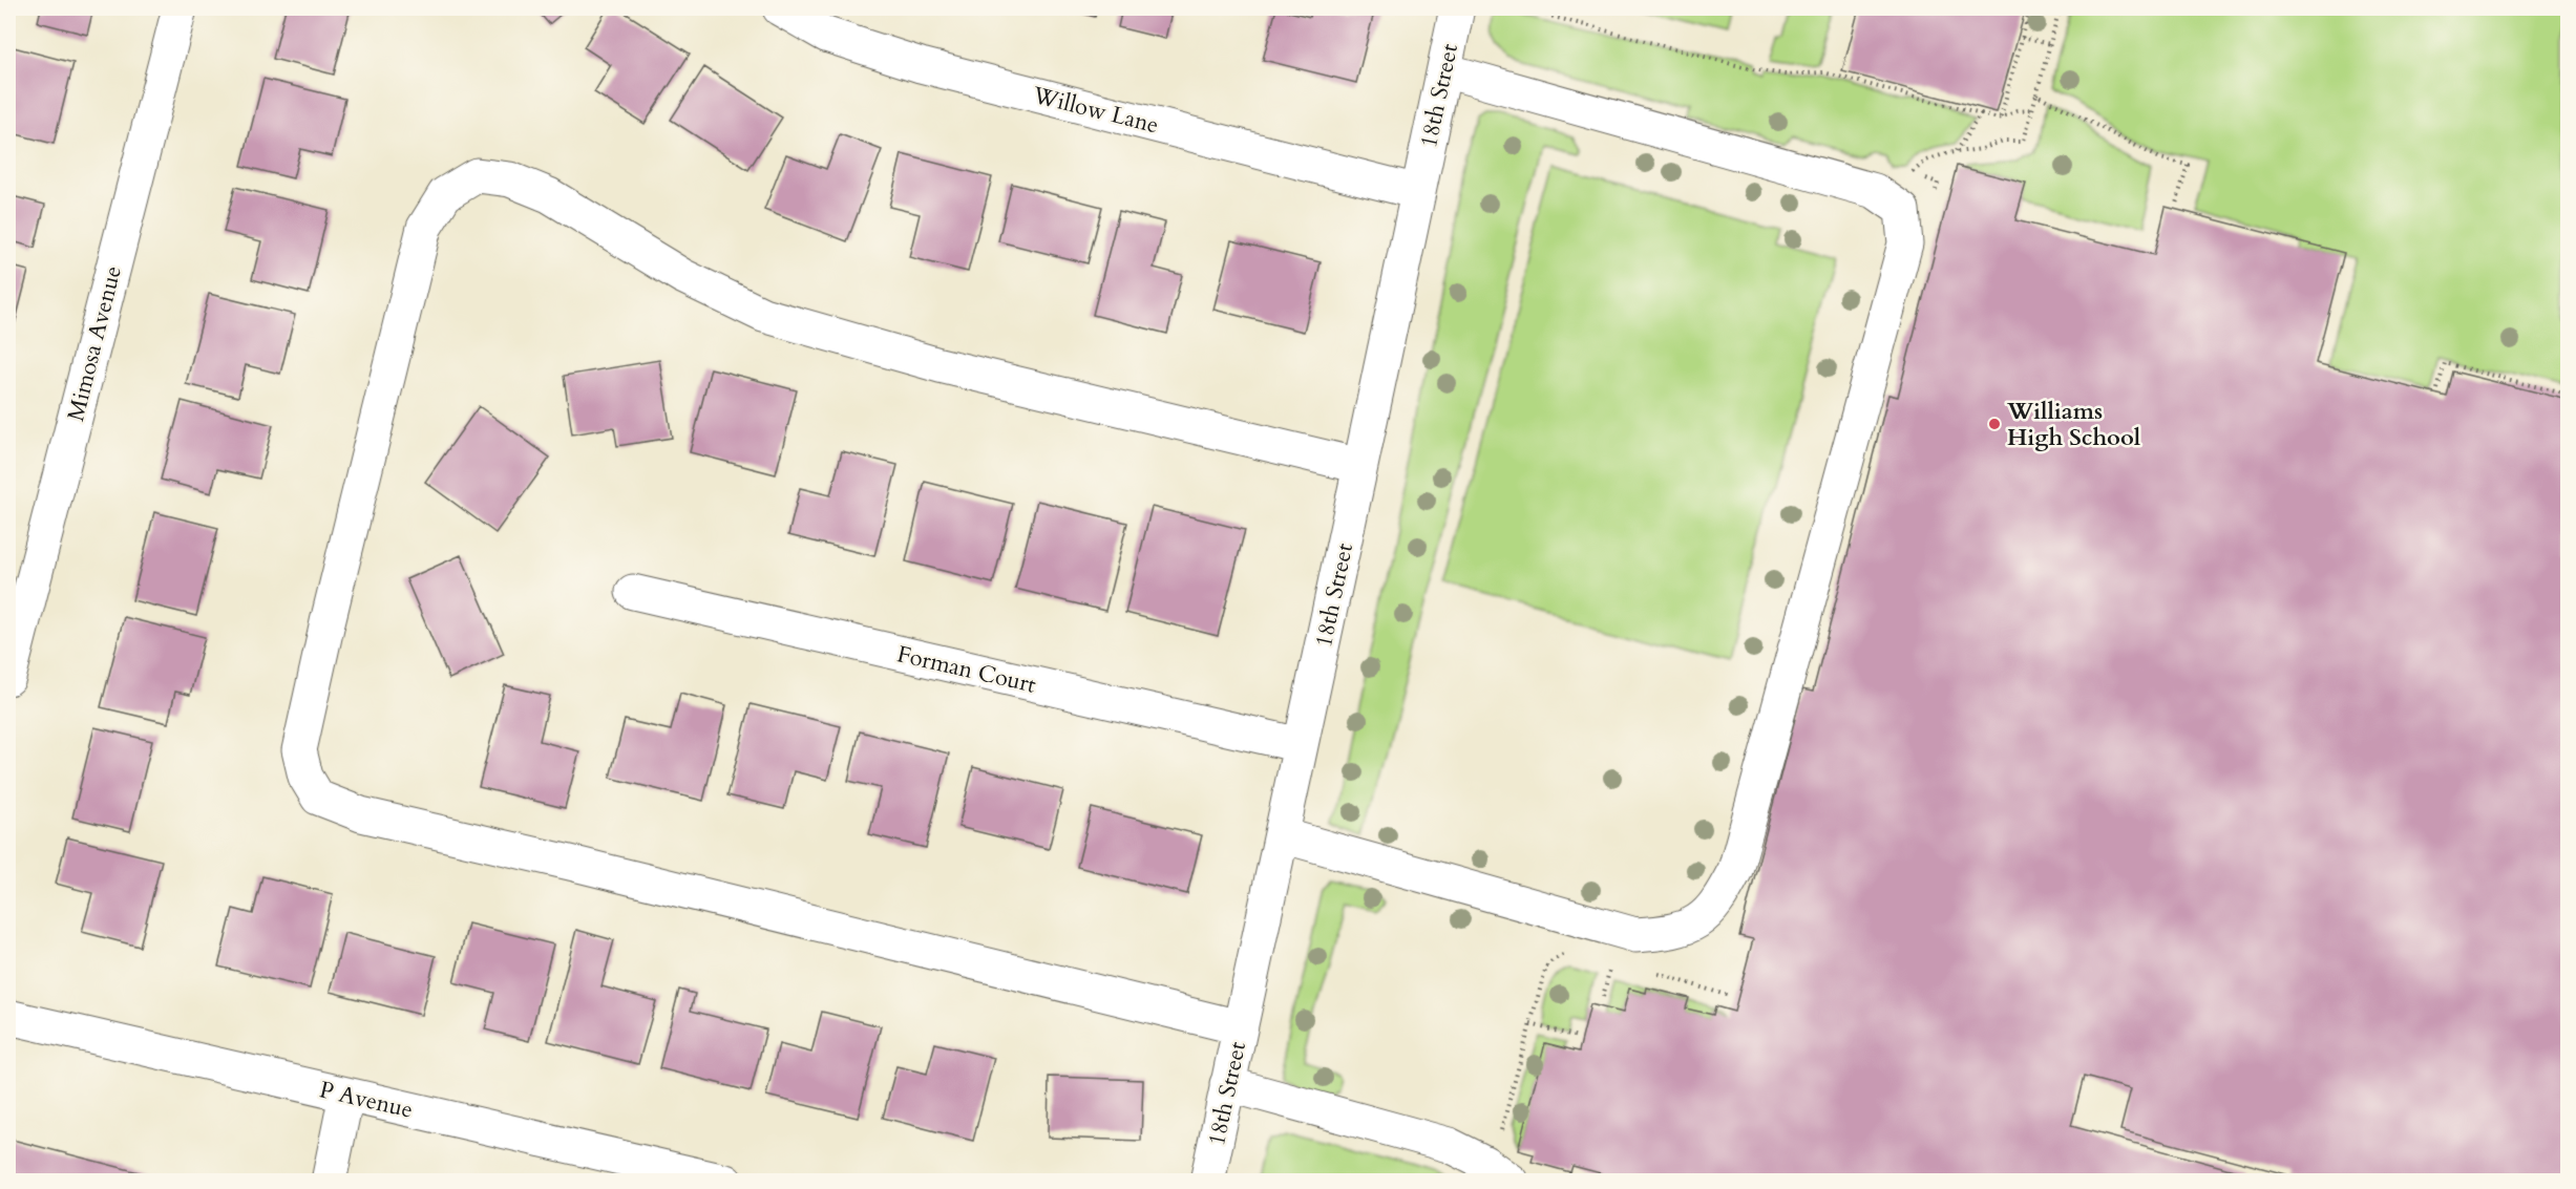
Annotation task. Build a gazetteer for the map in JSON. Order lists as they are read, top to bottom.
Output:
{
  "streets": {
    "street": [
      "18th Street",
      "Willow Lane",
      "Mimosa Avenue",
      "Forman Court",
      "P Avenue"
    ]
  },
  "crossings": [
    ["18th Street", "Willow Lane"],
    ["18th Street", "Forman Court"]
  ],
  "places": ["Williams High School"]
}
